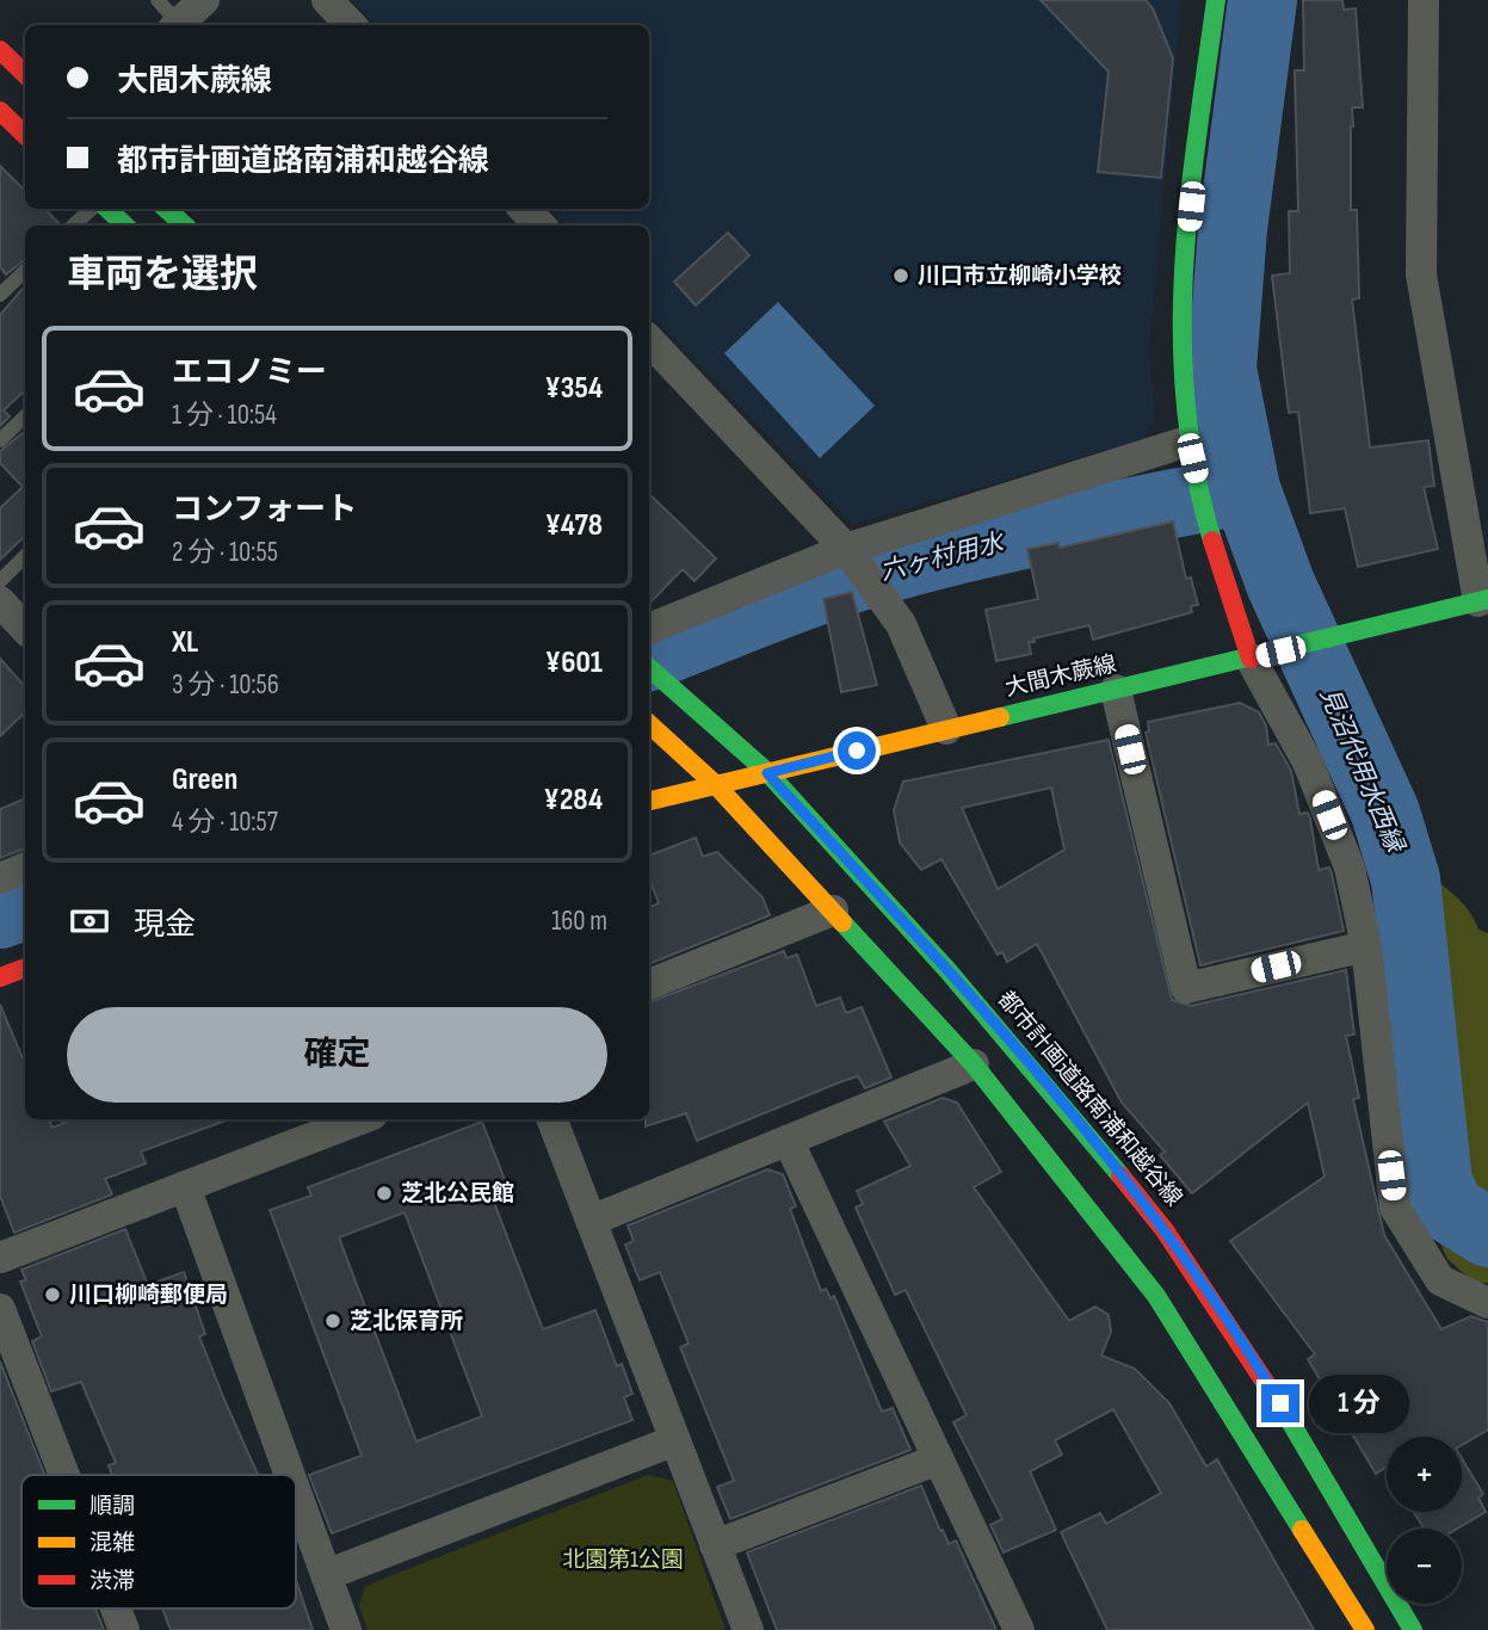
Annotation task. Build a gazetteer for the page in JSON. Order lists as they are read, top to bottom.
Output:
{
  "streets": {
    "street": ["大間木蕨線", "都市計画道路南浦和越谷線"]
  },
  "crossings": [
    ["大間木蕨線", "都市計画道路南浦和越谷線"]
  ],
  "water": ["六ヶ村用水", "見沼代用水西縁"],
  "parks": ["北園第1公園"],
  "places": [
    "川口市立柳崎小学校",
    "芝北公民館",
    "川口柳崎郵便局",
    "芝北保育所"
  ],
  "legend": ["順調", "混雑", "渋滞"],
  "page": {
    "banner": ["大間木蕨線", "都市計画道路南浦和越谷線"],
    "heading": "車両を選択",
    "list": [
      {
        "name": "エコノミー",
        "note": "1 分 · 10:54",
        "value": "¥354"
      },
      {
        "name": "コンフォート",
        "note": "2 分 · 10:55",
        "value": "¥478"
      },
      {
        "name": "XL",
        "note": "3 分 · 10:56",
        "value": "¥601"
      },
      {
        "name": "Green",
        "note": "4 分 · 10:57",
        "value": "¥284"
      }
    ],
    "pay": ["現金", "160 m"],
    "buttons": "確定",
    "bubble": "1 分",
    "map_buttons": ["+", "−"]
  }
}
